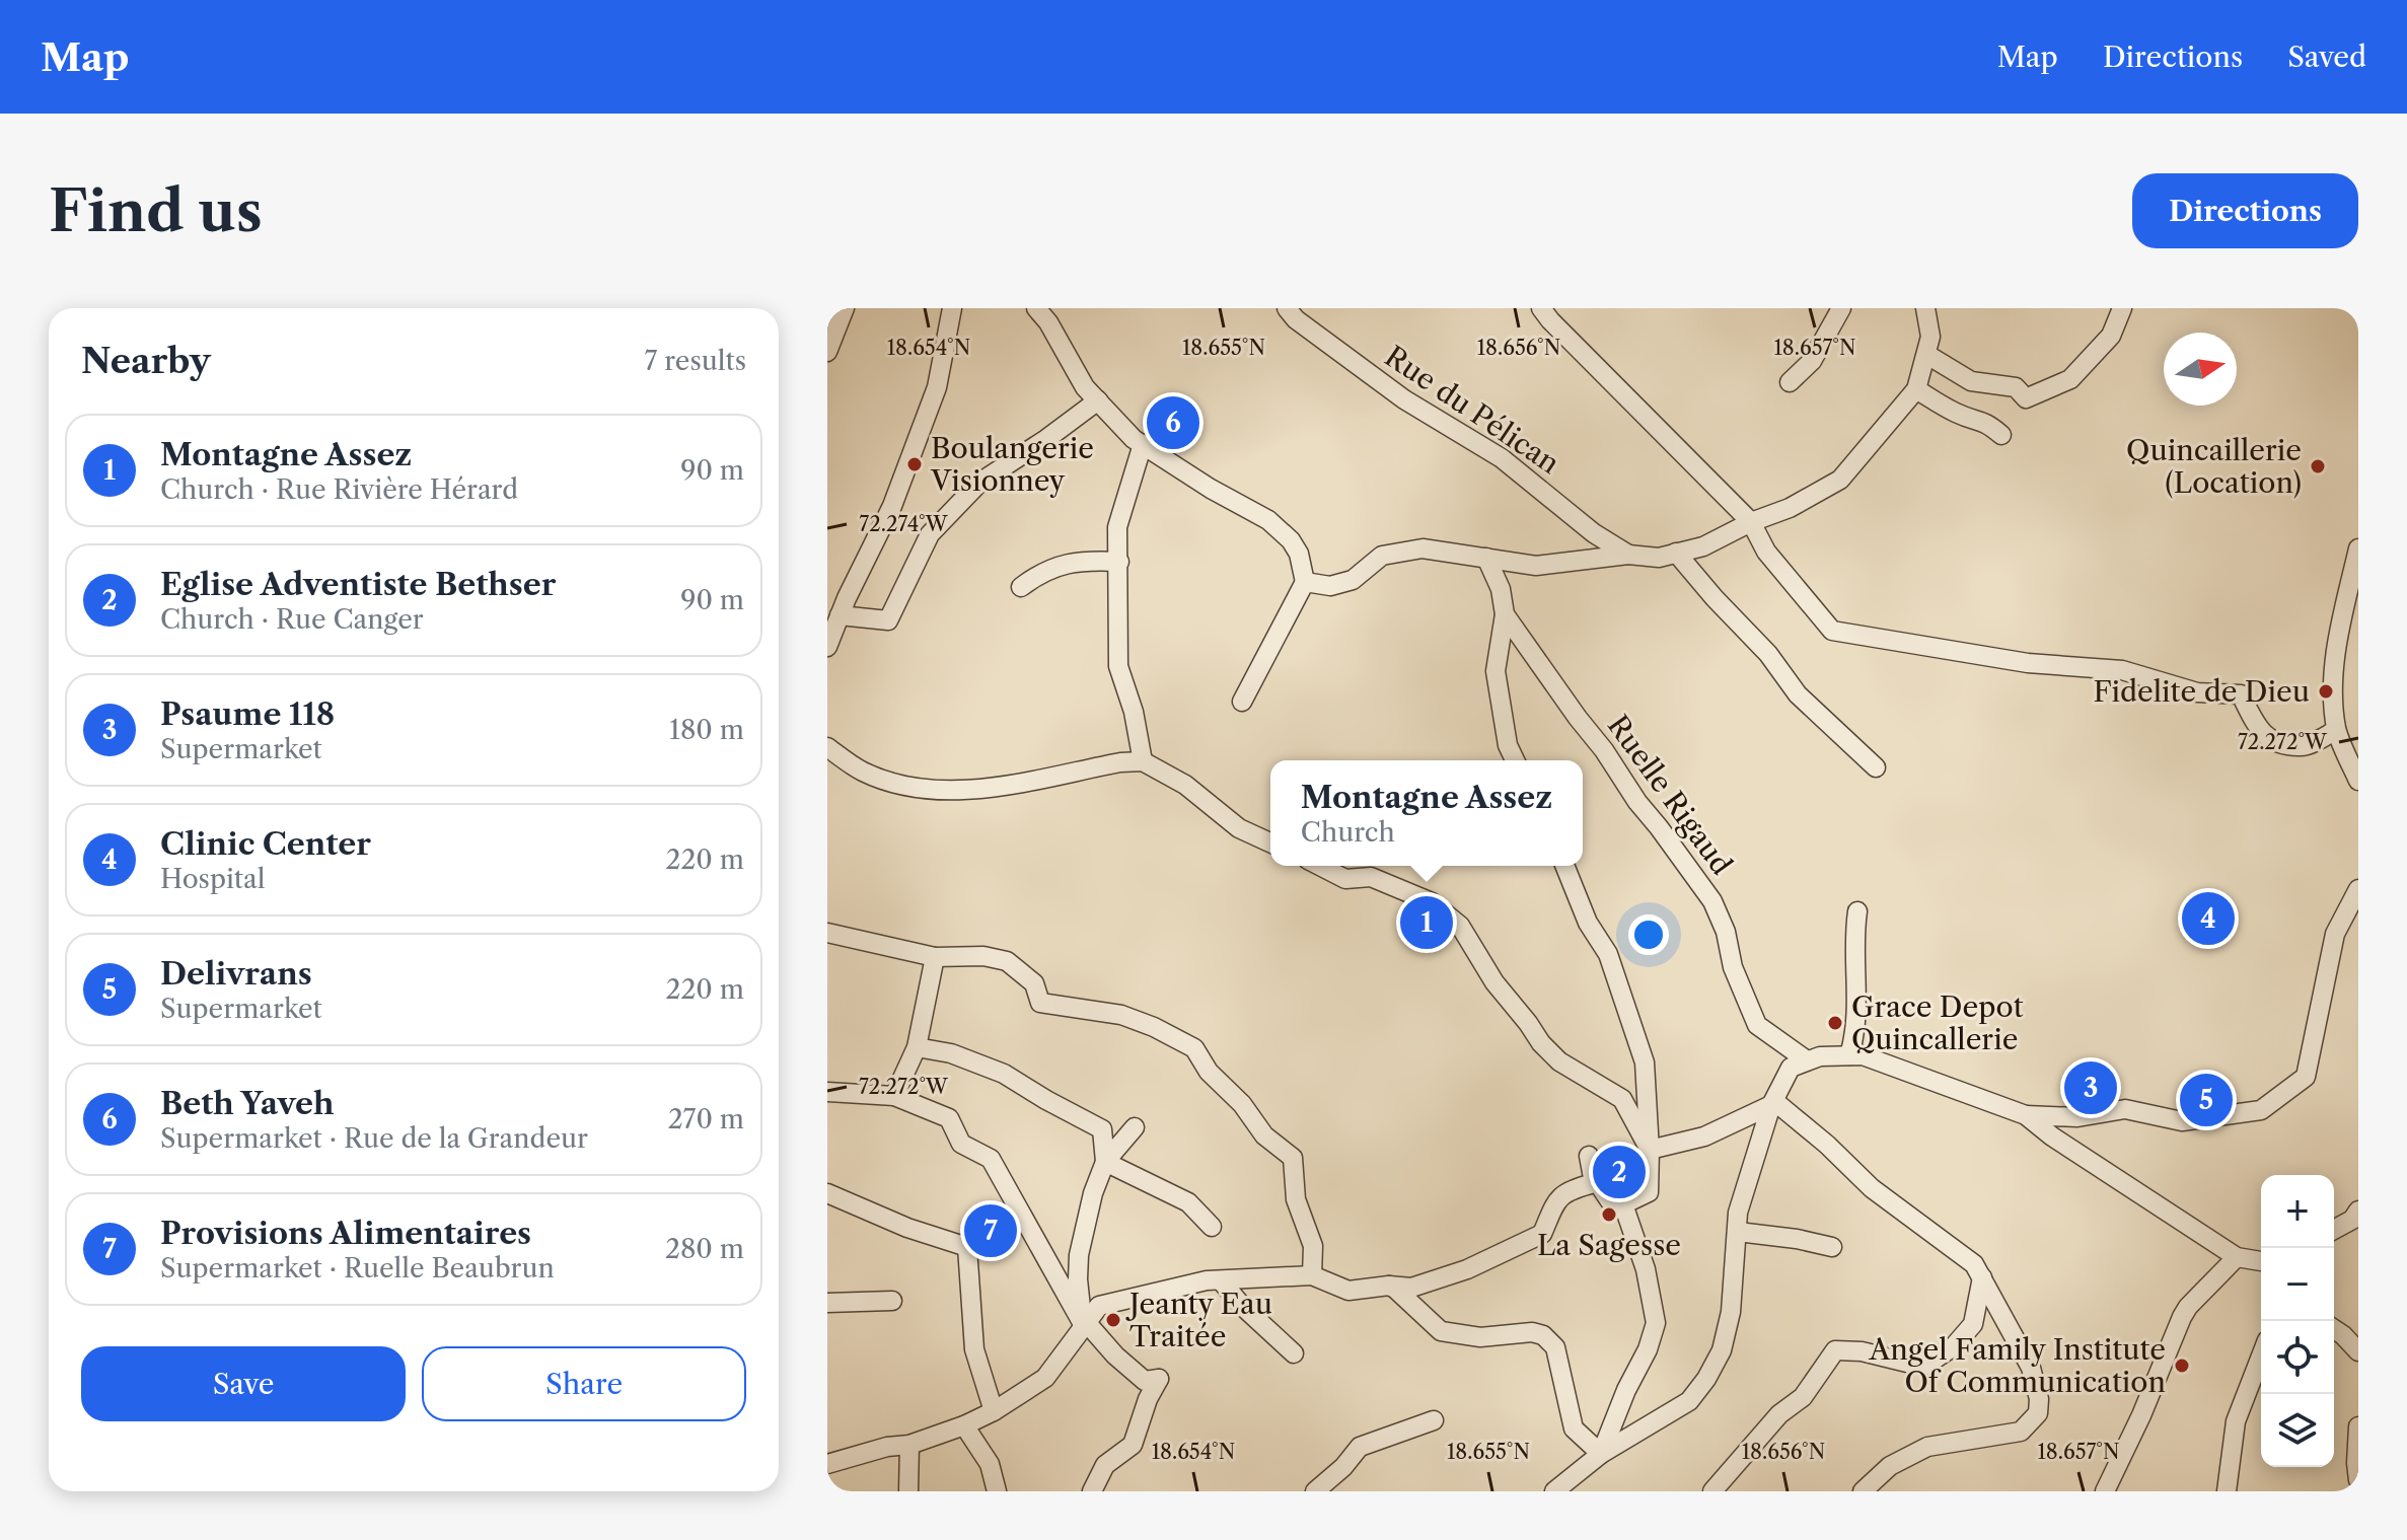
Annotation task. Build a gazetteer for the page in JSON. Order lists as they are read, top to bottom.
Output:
{
  "streets": {
    "street": ["Rue du Pélican", "Ruelle Rigaud"]
  },
  "places": [
    "Boulangerie Visionney",
    "Quincaillerie (Location)",
    "Fidelite de Dieu",
    "Grace Depot Quincallerie",
    "La Sagesse",
    "Jeanty Eau Traitée",
    "Angel Family Institute Of Communication"
  ],
  "north": "right",
  "page": {
    "header": "Map",
    "nav": ["Map", "Directions", "Saved"],
    "buttons": [
      "Directions",
      ["Save", "Share"]
    ],
    "title": "Find us",
    "heading": ["Nearby", "7 results"],
    "pins": [
      "6",
      "4",
      "1",
      "3",
      "5",
      "2",
      "7"
    ],
    "list": [
      {
        "mark": "1",
        "name": "Montagne Assez",
        "note": "Church · Rue Rivière Hérard",
        "value": "90 m"
      },
      {
        "mark": "2",
        "name": "Eglise Adventiste Bethser",
        "note": "Church · Rue Canger",
        "value": "90 m"
      },
      {
        "mark": "3",
        "name": "Psaume 118",
        "note": "Supermarket",
        "value": "180 m"
      },
      {
        "mark": "4",
        "name": "Clinic Center",
        "note": "Hospital",
        "value": "220 m"
      },
      {
        "mark": "5",
        "name": "Delivrans",
        "note": "Supermarket",
        "value": "220 m"
      },
      {
        "mark": "6",
        "name": "Beth Yaveh",
        "note": "Supermarket · Rue de la Grandeur",
        "value": "270 m"
      },
      {
        "mark": "7",
        "name": "Provisions Alimentaires",
        "note": "Supermarket · Ruelle Beaubrun",
        "value": "280 m"
      }
    ],
    "popup": ["Montagne Assez", "Church"],
    "map_buttons": ["+", "−"]
  },
  "coordinates": [
    "18.654°N",
    "18.655°N",
    "18.656°N",
    "18.657°N",
    "72.274°W",
    "72.272°W"
  ]
}
